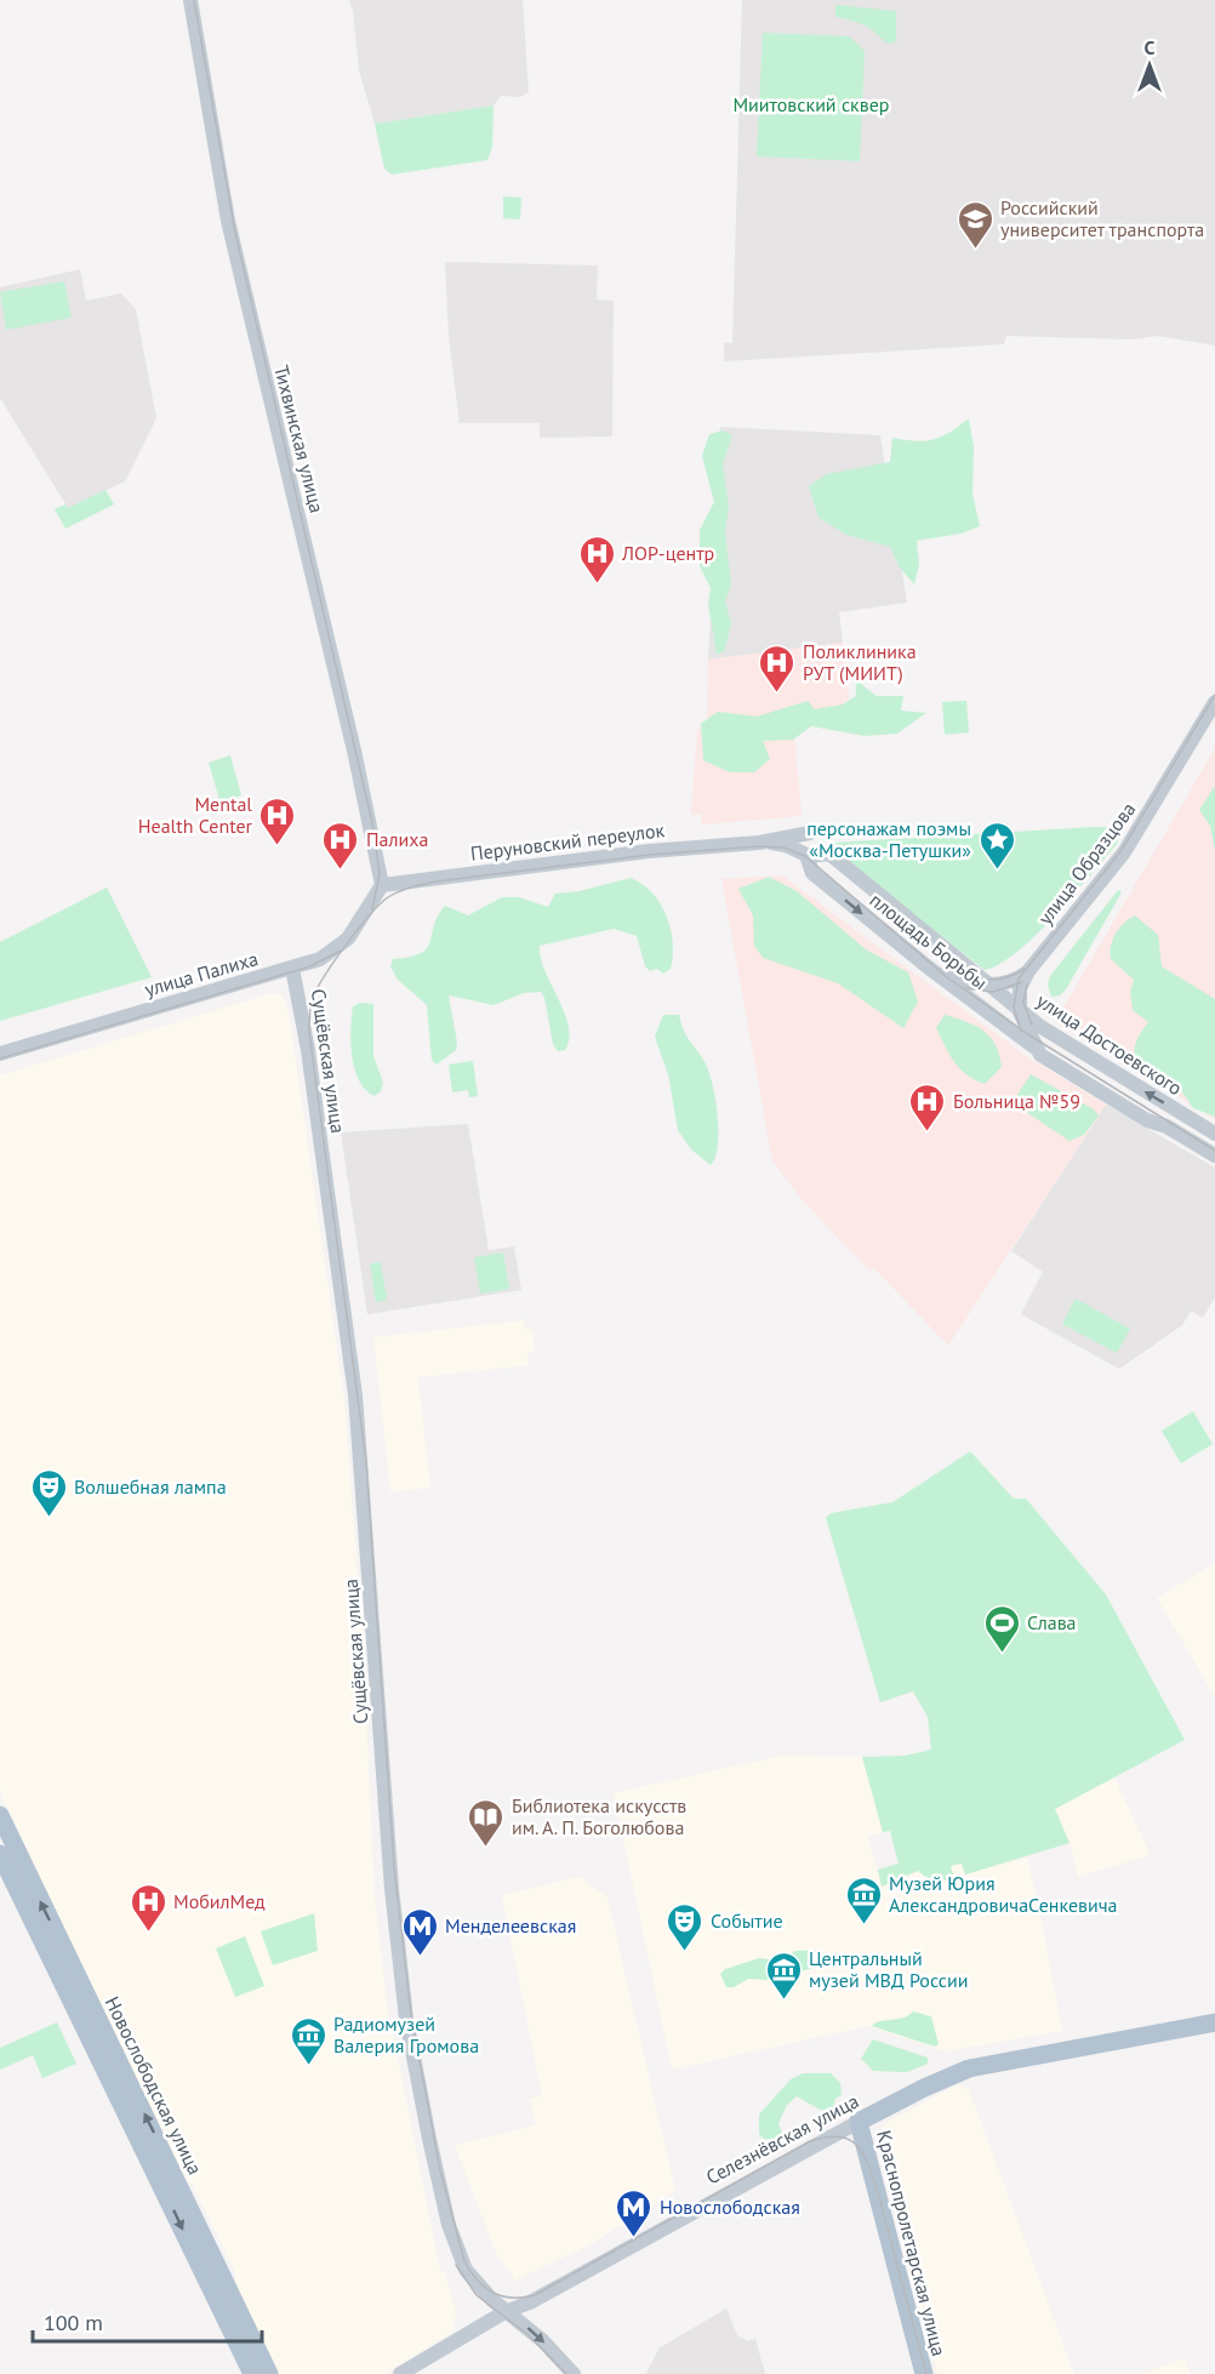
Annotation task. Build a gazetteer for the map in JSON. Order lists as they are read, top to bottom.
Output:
{
  "streets": {
    "main road": ["Новослободская улица", "Селезнёвская улица", "Краснопролетарская улица"],
    "street": [
      "Тихвинская улица",
      "Перуновский переулок",
      "улица Образцова",
      "площадь Борьбы",
      "улица Палиха",
      "улица Достоевского",
      "Сущёвская улица"
    ]
  },
  "crossings": [
    ["Тихвинская улица", "Перуновский переулок"],
    ["Тихвинская улица", "улица Палиха"],
    ["Перуновский переулок", "площадь Борьбы"],
    ["Перуновский переулок", "улица Палиха"],
    ["улица Образцова", "площадь Борьбы"],
    ["улица Образцова", "улица Достоевского"],
    ["площадь Борьбы", "улица Достоевского"],
    ["улица Палиха", "Сущёвская улица"],
    ["Сущёвская улица", "Селезнёвская улица"],
    ["Селезнёвская улица", "Краснопролетарская улица"]
  ],
  "parks": ["Миитовский сквер"],
  "places": {
    "school or university": ["Российский университет транспорта"],
    "hospital": [
      "ЛОР-центр",
      "Поликлиника РУТ (МИИТ)",
      "Mental Health Center",
      "Палиха",
      "Больница №59",
      "МобилМед"
    ],
    "place": ["персонажам поэмы «Москва-Петушки»"],
    "theatre": ["Волшебная лампа", "Событие"],
    "sports": ["Слава"],
    "library": ["Библиотека искусств им. А. П. Боголюбова"],
    "museum": ["Музей Юрия АлександровичаСенкевича", "Центральный музей МВД России", "Радиомузей Валерия Громова"],
    "metro station": ["Менделеевская", "Новослободская"]
  },
  "scale_bar": "100 m",
  "north": "top"
}
